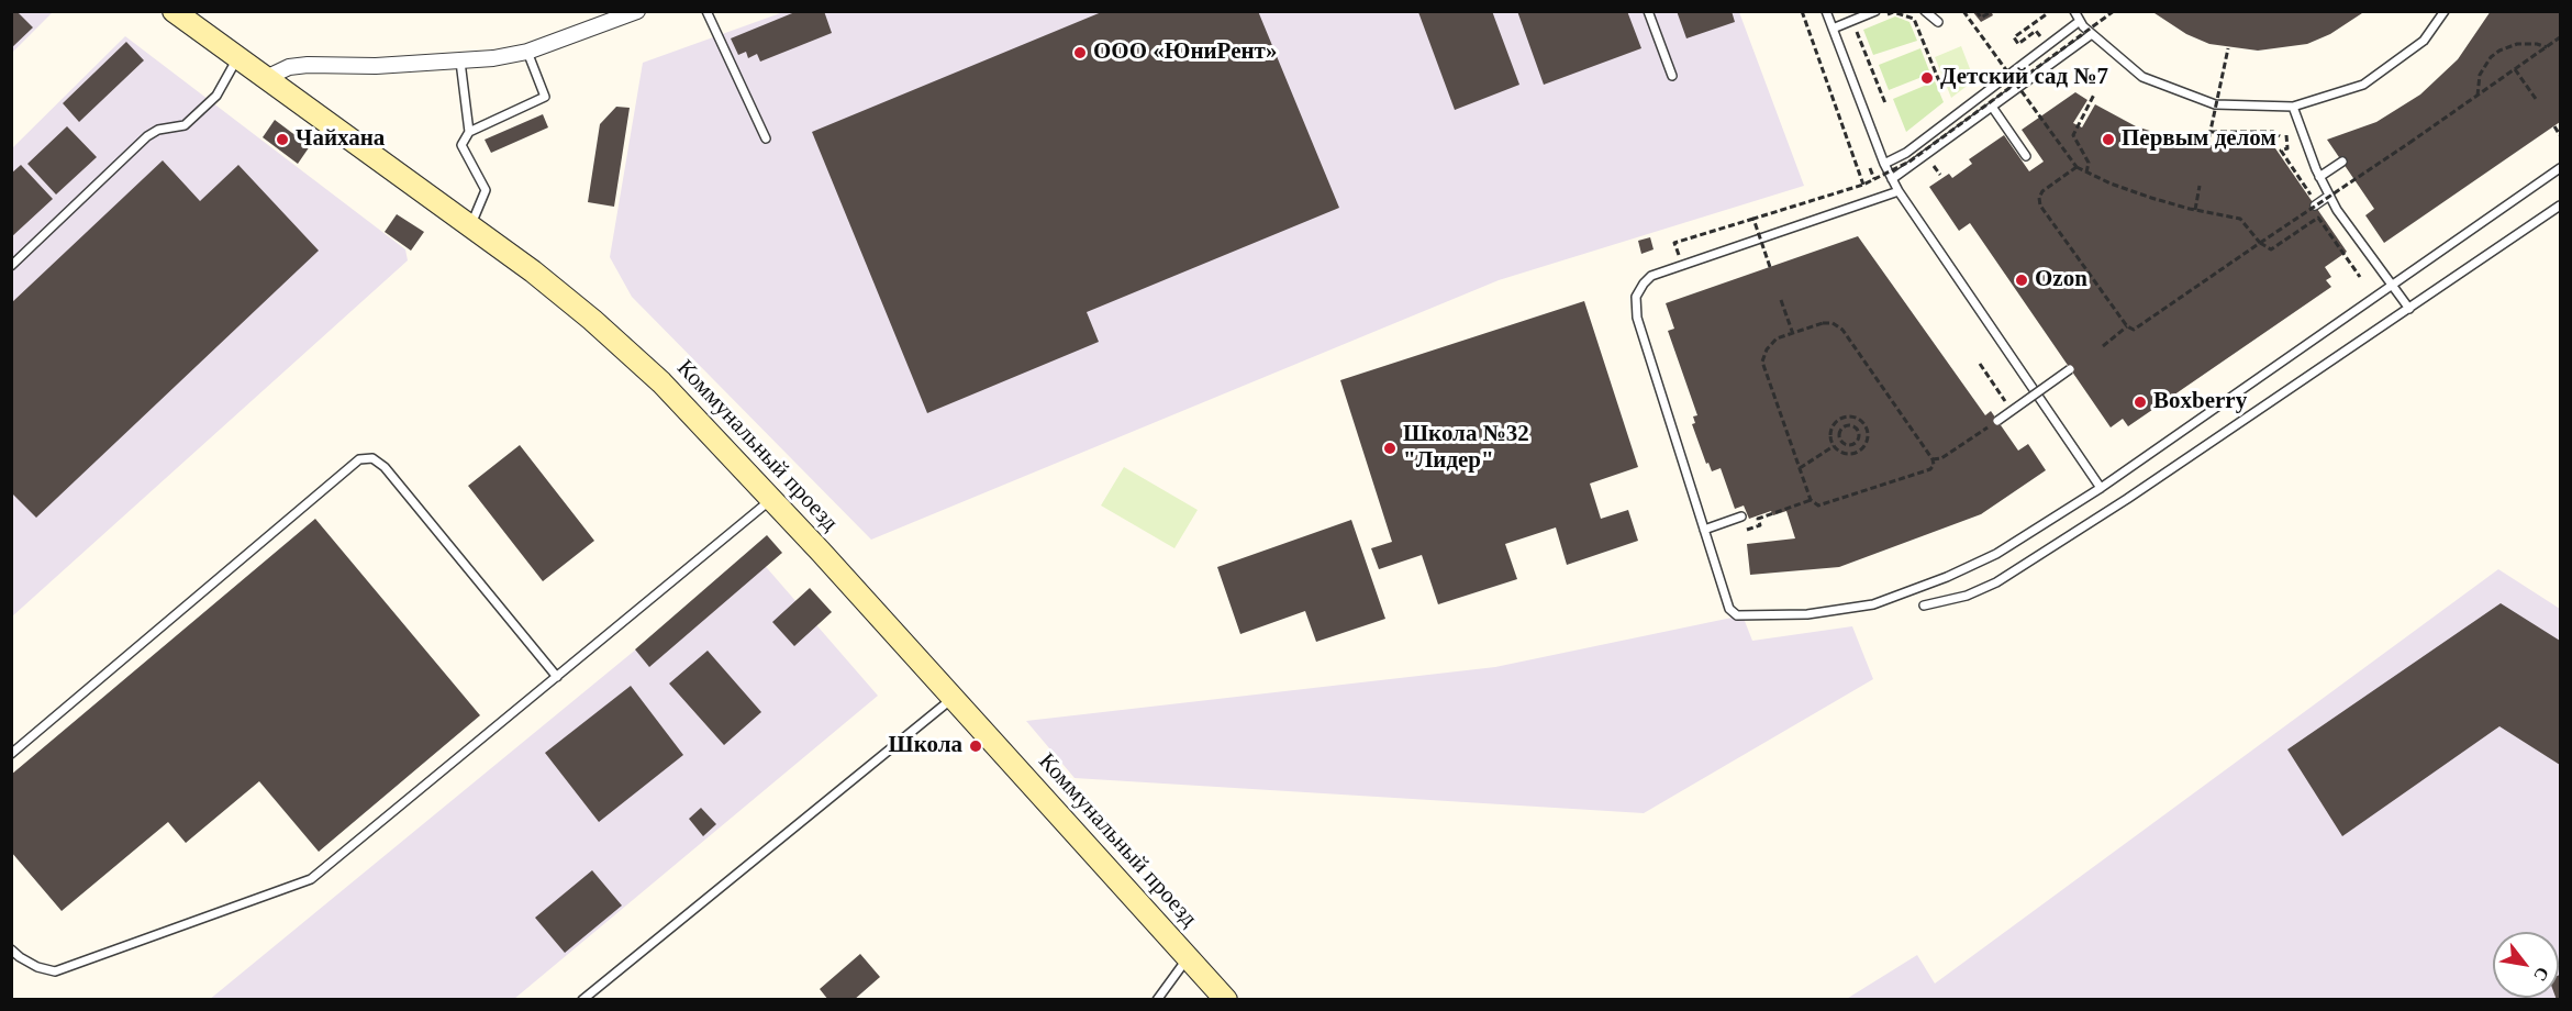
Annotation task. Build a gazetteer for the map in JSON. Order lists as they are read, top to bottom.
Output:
{
  "streets": {
    "street": ["Коммунальный проезд"]
  },
  "places": [
    "ООО «ЮниРент»",
    "Детский сад №7",
    "Чайхана",
    "Первым делом",
    "Ozon",
    "Boxberry",
    "Школа №32 \"Лидер\"",
    "Школа"
  ],
  "north": "bottom right"
}
